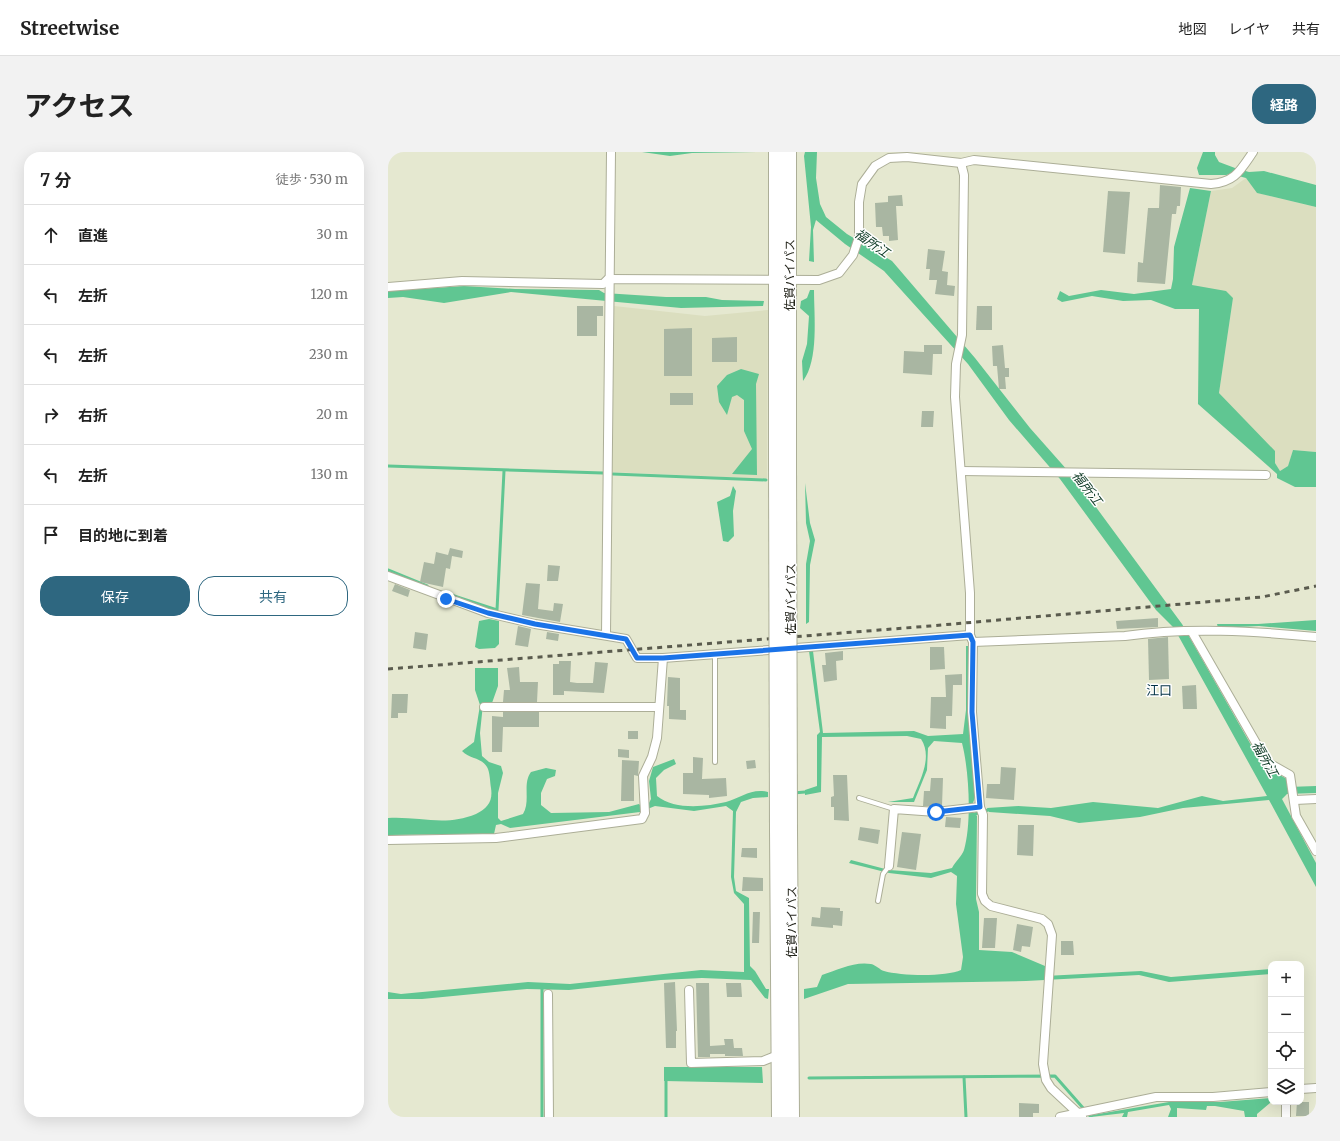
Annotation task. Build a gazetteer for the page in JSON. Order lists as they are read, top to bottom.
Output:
{
  "streets": {
    "highway": ["佐賀バイパス"]
  },
  "districts": ["江口"],
  "water": ["福所江"],
  "page": {
    "header": "Streetwise",
    "nav": ["地図", "レイヤ", "共有"],
    "title": "アクセス",
    "buttons": [
      "経路",
      ["保存", "共有"]
    ],
    "heading": ["7 分", "徒歩 · 530 m"],
    "list": [
      ["直進", "30 m"],
      ["左折", "120 m"],
      ["左折", "230 m"],
      ["右折", "20 m"],
      ["左折", "130 m"],
      "目的地に到着"
    ],
    "map_buttons": ["+", "−"]
  }
}
